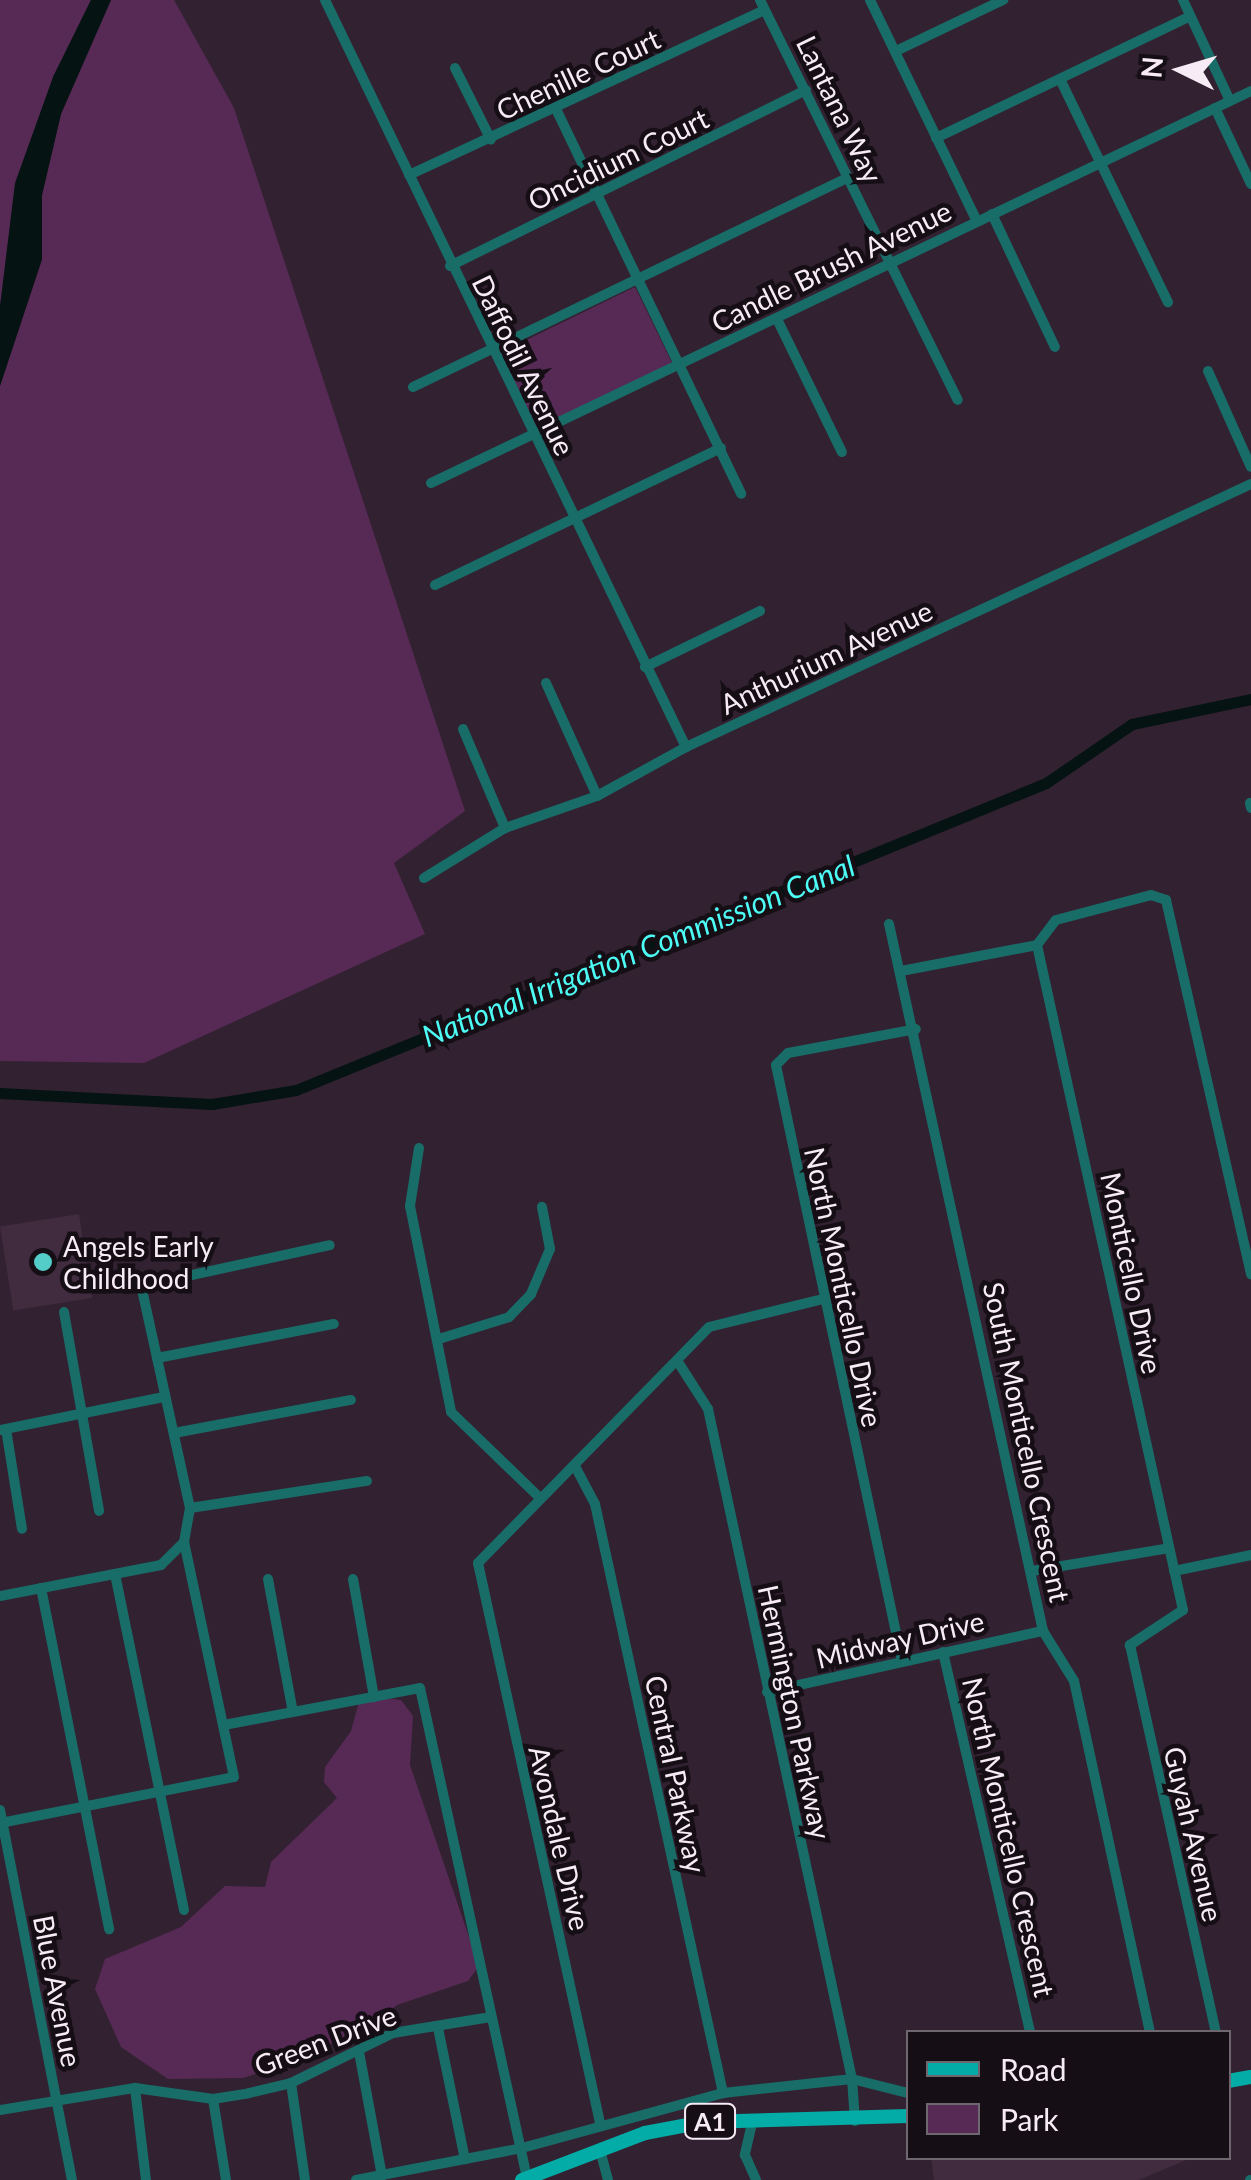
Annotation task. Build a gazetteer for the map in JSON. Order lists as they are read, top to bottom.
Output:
{
  "streets": {
    "main road": ["A1"],
    "street": [
      "Chenille Court",
      "Lantana Way",
      "Oncidium Court",
      "Candle Brush Avenue",
      "Daffodil Avenue",
      "Anthurium Avenue",
      "Monticello Drive",
      "North Monticello Drive",
      "South Monticello Crescent",
      "Midway Drive",
      "Hermington Parkway",
      "Central Parkway",
      "Guyah Avenue",
      "North Monticello Crescent",
      "Avondale Drive",
      "Blue Avenue",
      "Green Drive"
    ]
  },
  "crossings": [
    ["Chenille Court", "Lantana Way"],
    ["Chenille Court", "Daffodil Avenue"],
    ["Lantana Way", "Oncidium Court"],
    ["Lantana Way", "Candle Brush Avenue"],
    ["Oncidium Court", "Daffodil Avenue"],
    ["Candle Brush Avenue", "Daffodil Avenue"],
    ["Daffodil Avenue", "Anthurium Avenue"],
    ["Monticello Drive", "Guyah Avenue"],
    ["North Monticello Drive", "South Monticello Crescent"],
    ["North Monticello Drive", "Midway Drive"],
    ["South Monticello Crescent", "Midway Drive"],
    ["Midway Drive", "Hermington Parkway"],
    ["Midway Drive", "North Monticello Crescent"],
    ["Hermington Parkway", "A1"],
    ["Blue Avenue", "Green Drive"]
  ],
  "water": ["National Irrigation Commission Canal"],
  "places": ["Angels Early Childhood"],
  "legend": ["Road", "Park"],
  "north": "left"
}
